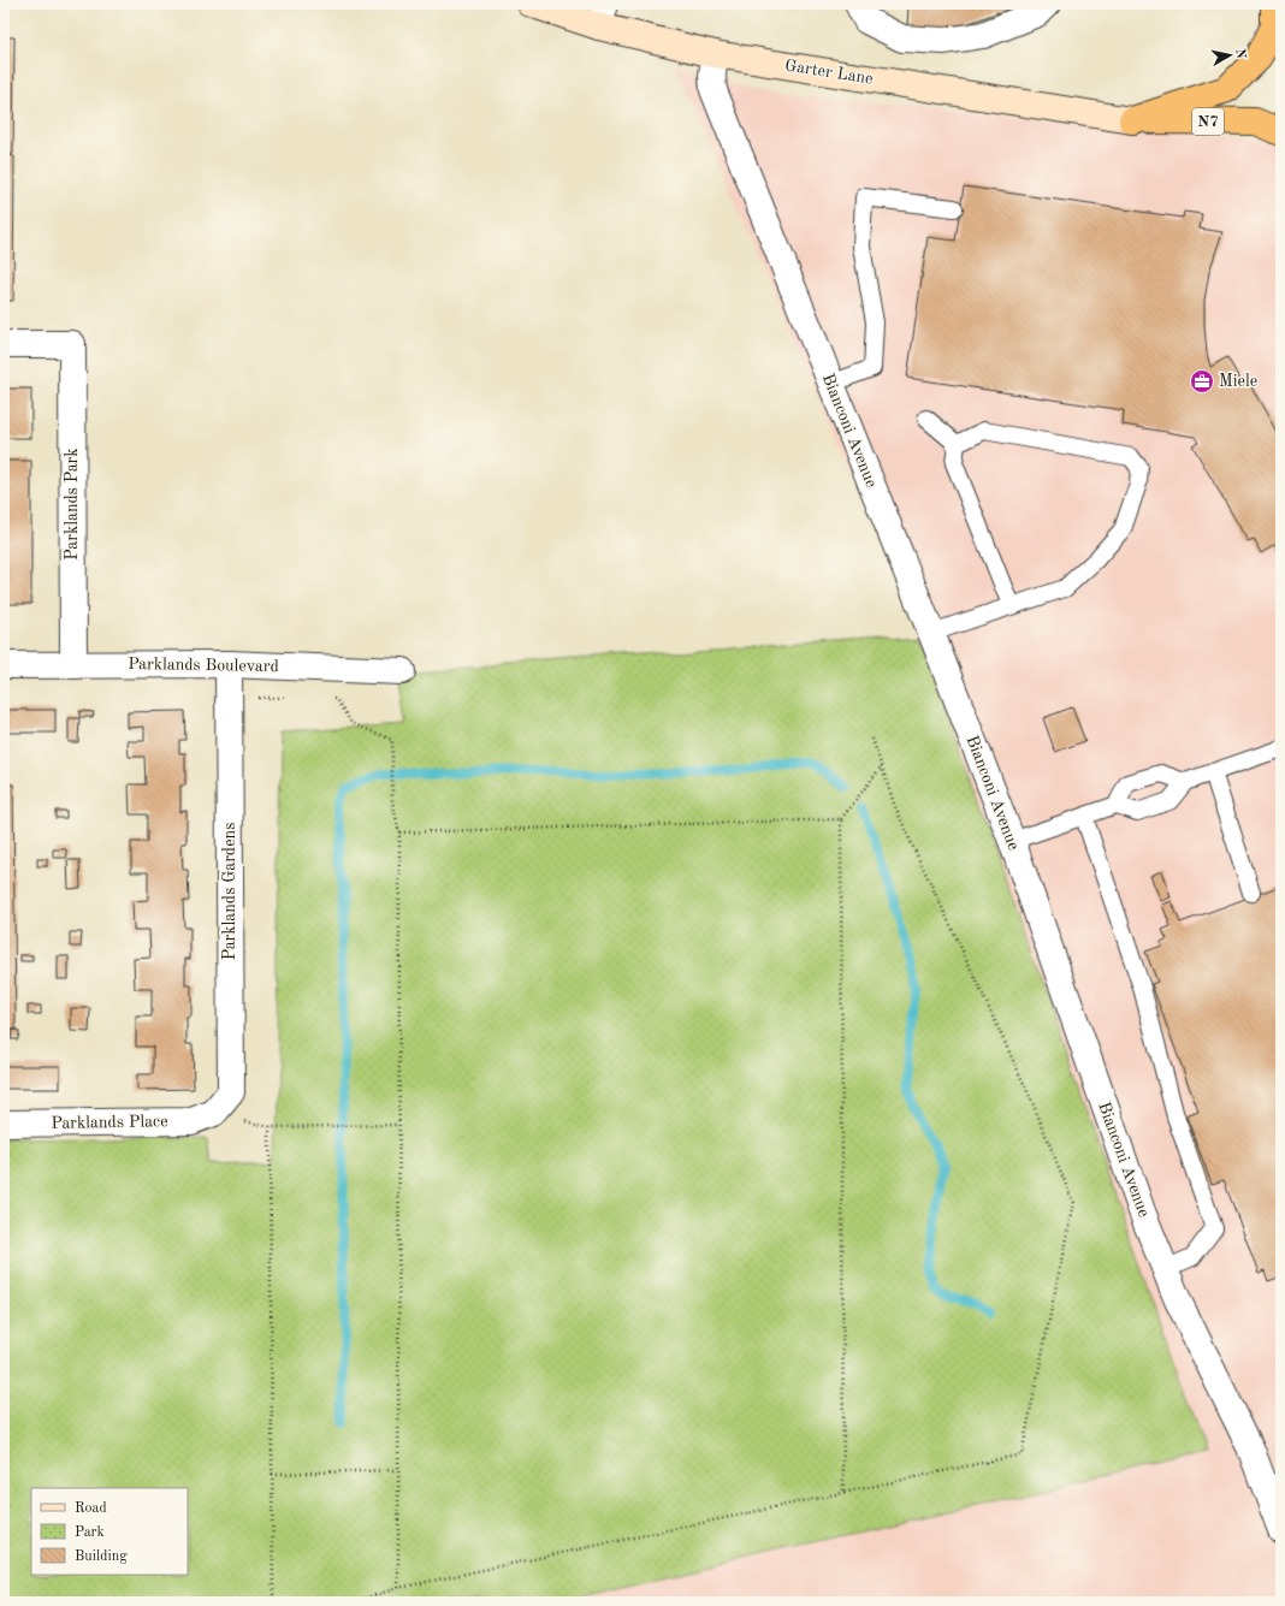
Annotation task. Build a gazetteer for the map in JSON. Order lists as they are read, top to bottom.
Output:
{
  "streets": {
    "highway": ["N7"],
    "street": [
      "Garter Lane",
      "Bianconi Avenue",
      "Parklands Park",
      "Parklands Boulevard",
      "Parklands Gardens",
      "Parklands Place"
    ]
  },
  "crossings": [
    ["Garter Lane", "N7"],
    ["Garter Lane", "Bianconi Avenue"],
    ["Parklands Park", "Parklands Boulevard"],
    ["Parklands Boulevard", "Parklands Gardens"],
    ["Parklands Gardens", "Parklands Place"]
  ],
  "places": {
    "office": ["Miele"]
  },
  "legend": ["Road", "Park", "Building"],
  "north": "right"
}
